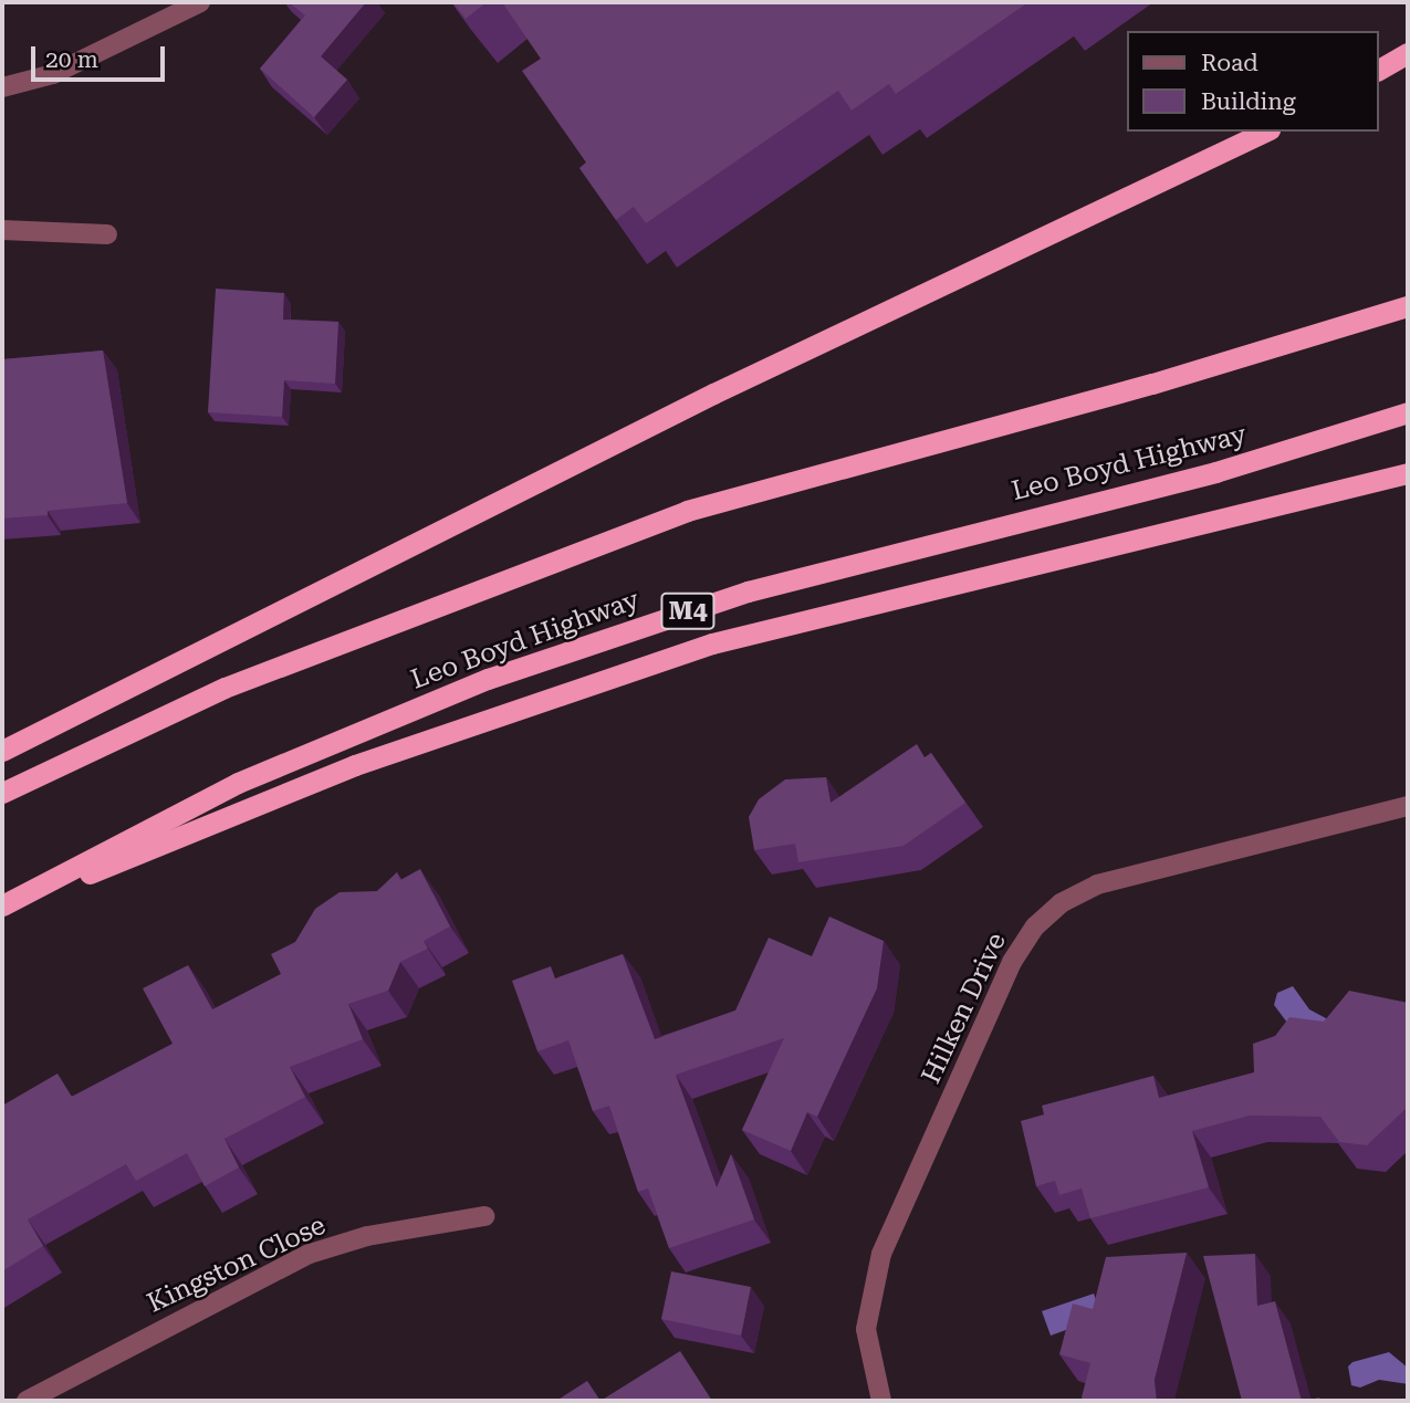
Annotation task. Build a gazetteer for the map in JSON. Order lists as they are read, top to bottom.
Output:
{
  "streets": {
    "highway": ["Leo Boyd Highway", "M4"],
    "street": ["Hilken Drive", "Kingston Close"]
  },
  "legend": ["Road", "Building"],
  "scale_bar": "20 m"
}
